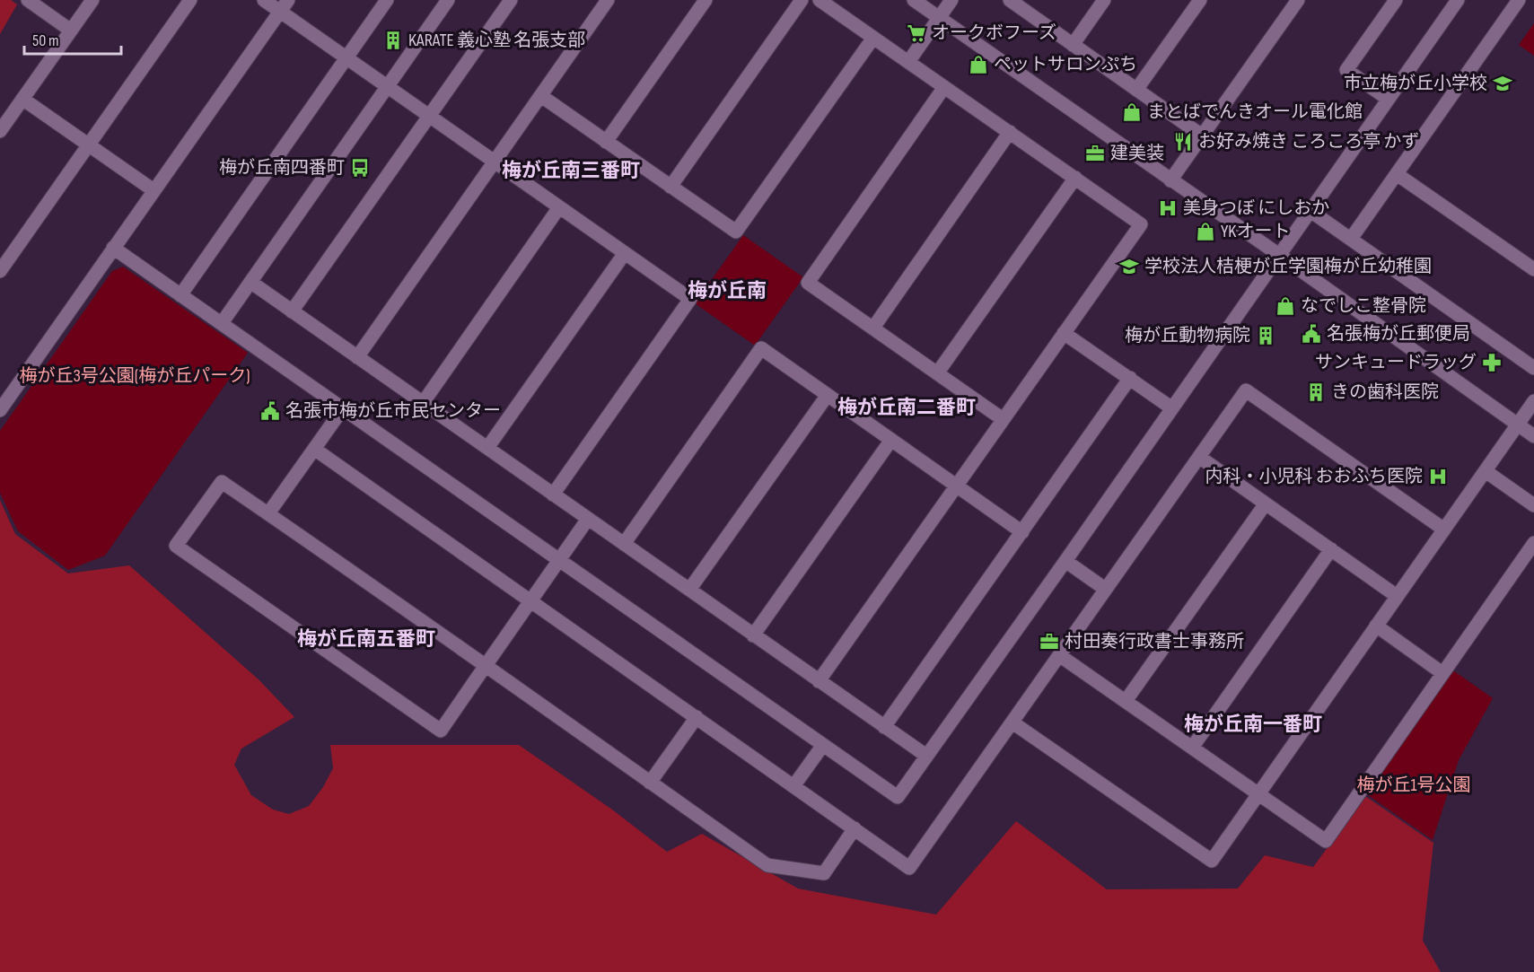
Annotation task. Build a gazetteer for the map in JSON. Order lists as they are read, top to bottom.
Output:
{
  "districts": [
    "梅が丘南三番町",
    "梅が丘南",
    "梅が丘南二番町",
    "梅が丘南五番町",
    "梅が丘南一番町"
  ],
  "parks": ["梅が丘3号公園(梅が丘パーク)", "梅が丘1号公園"],
  "places": {
    "supermarket": ["オークボフーズ"],
    "building": ["KARATE 義心塾 名張支部", "梅が丘動物病院", "きの歯科医院"],
    "shop": [
      "ペットサロンぷち",
      "まとばでんきオール電化館",
      "YKオート",
      "なでしこ整骨院"
    ],
    "school or university": ["市立梅が丘小学校", "学校法人桔梗が丘学園梅が丘幼稚園"],
    "restaurant": ["お好み焼き ころころ亭 かず"],
    "office": ["建美装", "村田奏行政書士事務所"],
    "bus stop": ["梅が丘南四番町"],
    "hospital": ["美身つぼ にしおか", "内科・小児科 おおふち医院"],
    "public building": ["名張梅が丘郵便局", "名張市梅が丘市民センター"],
    "pharmacy": ["サンキュードラッグ"]
  },
  "scale_bar": "50 m"
}
